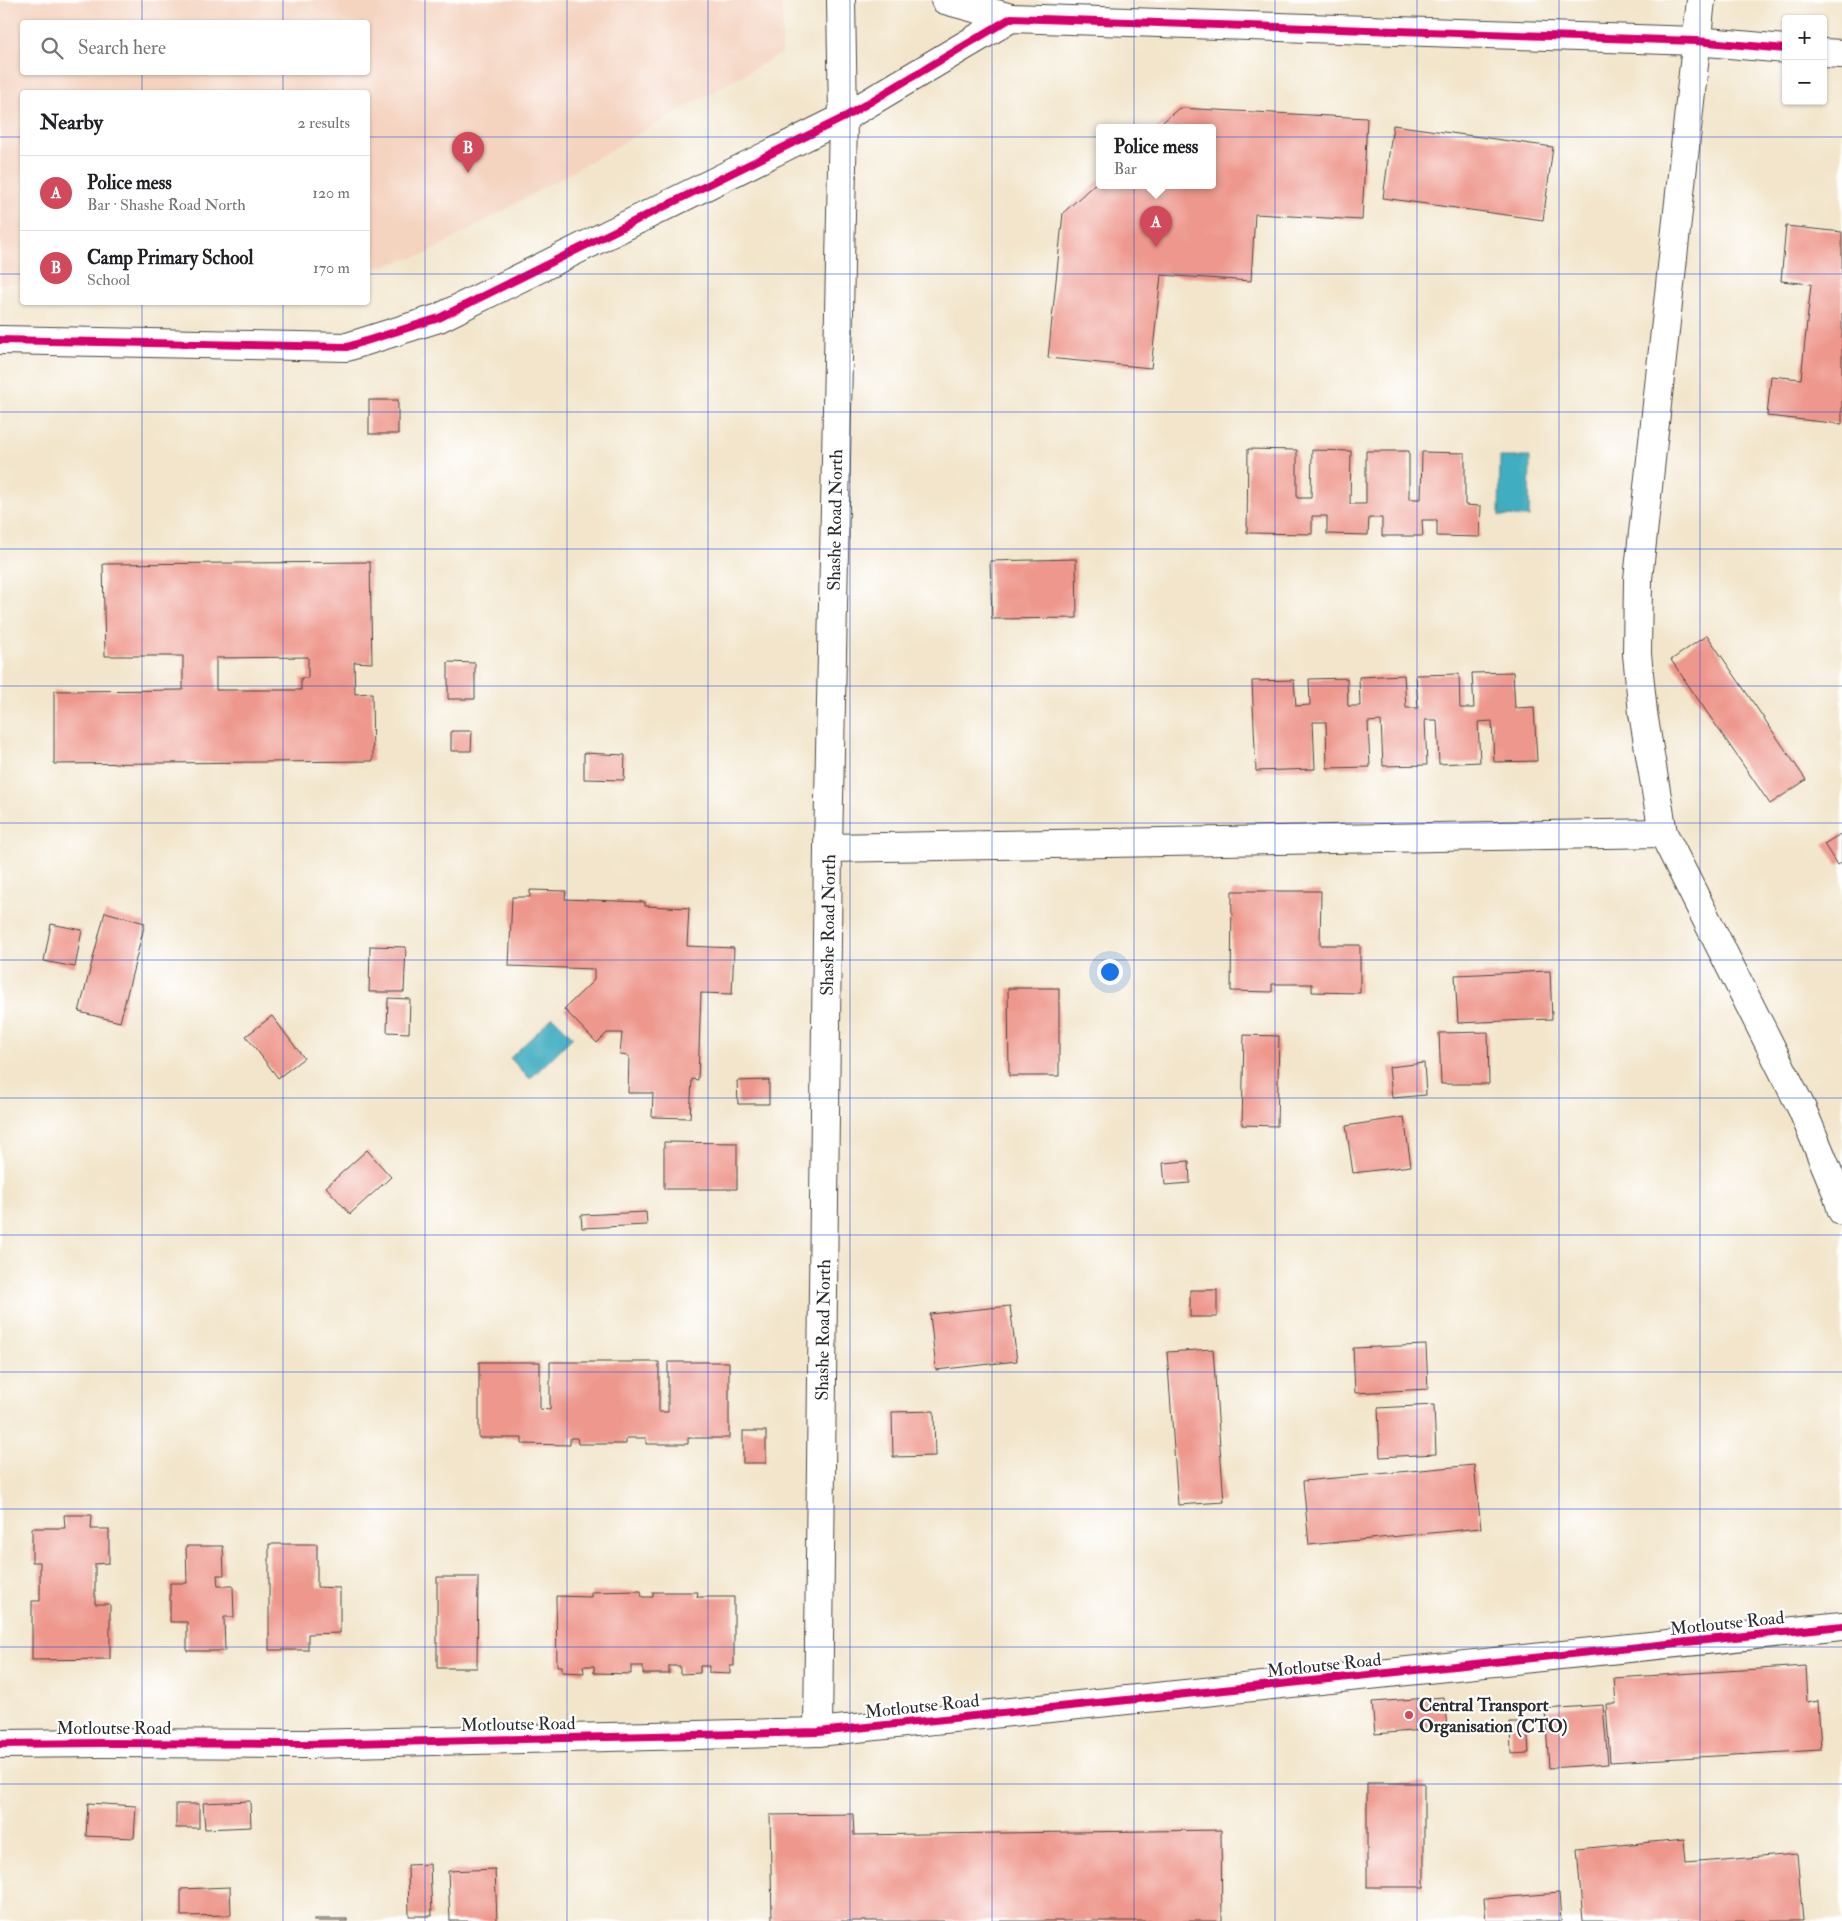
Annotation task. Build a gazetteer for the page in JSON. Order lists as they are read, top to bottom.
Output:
{
  "streets": {
    "street": ["Shashe Road North", "Motloutse Road"]
  },
  "crossings": [
    ["Shashe Road North", "Motloutse Road"]
  ],
  "places": ["Central Transport Organisation (CTO)"],
  "page": {
    "map_buttons": ["+", "−"],
    "search": "Search here",
    "heading": ["Nearby", "2 results"],
    "popup": ["Police mess", "Bar"],
    "pins": ["B", "A"],
    "list": [
      {
        "mark": "A",
        "name": "Police mess",
        "note": "Bar · Shashe Road North",
        "value": "120 m"
      },
      {
        "mark": "B",
        "name": "Camp Primary School",
        "note": "School",
        "value": "170 m"
      }
    ]
  }
}
